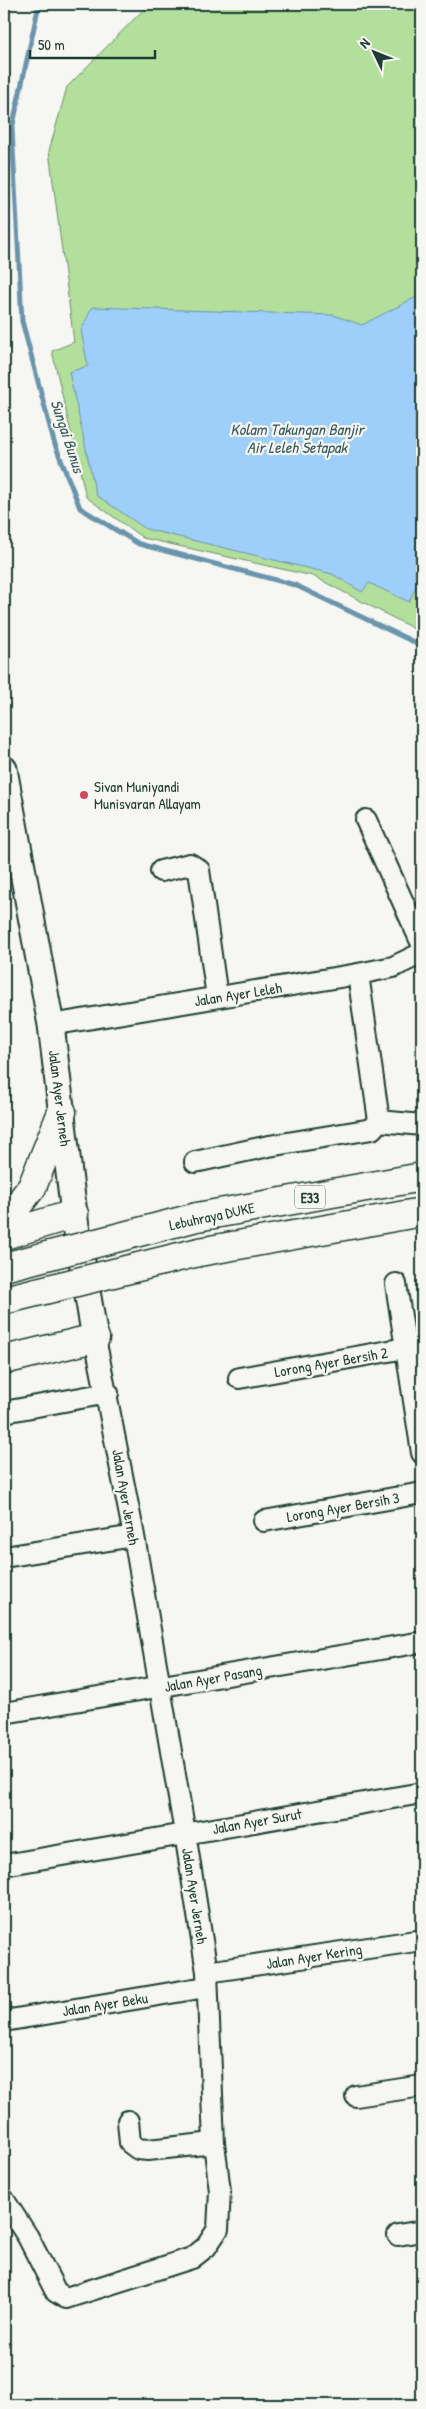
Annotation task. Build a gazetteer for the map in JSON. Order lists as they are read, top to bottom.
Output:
{
  "streets": {
    "highway": ["E33", "Lebuhraya DUKE"],
    "main road": ["Jalan Ayer Jerneh"],
    "street": [
      "Jalan Ayer Leleh",
      "Lorong Ayer Bersih 2",
      "Lorong Ayer Bersih 3",
      "Jalan Ayer Pasang",
      "Jalan Ayer Surut",
      "Jalan Ayer Kering",
      "Jalan Ayer Beku"
    ]
  },
  "crossings": [
    ["Jalan Ayer Leleh", "Jalan Ayer Jerneh"],
    ["Jalan Ayer Jerneh", "Jalan Ayer Pasang"],
    ["Jalan Ayer Jerneh", "Jalan Ayer Surut"],
    ["Jalan Ayer Jerneh", "Jalan Ayer Kering"],
    ["Jalan Ayer Jerneh", "Jalan Ayer Beku"],
    ["Jalan Ayer Kering", "Jalan Ayer Beku"]
  ],
  "water": ["Kolam Takungan Banjir Air Leleh Setapak", "Sungai Bunus"],
  "places": ["Sivan Muniyandi Munisvaran Allayam"],
  "scale_bar": "50 m",
  "north": "top left"
}
